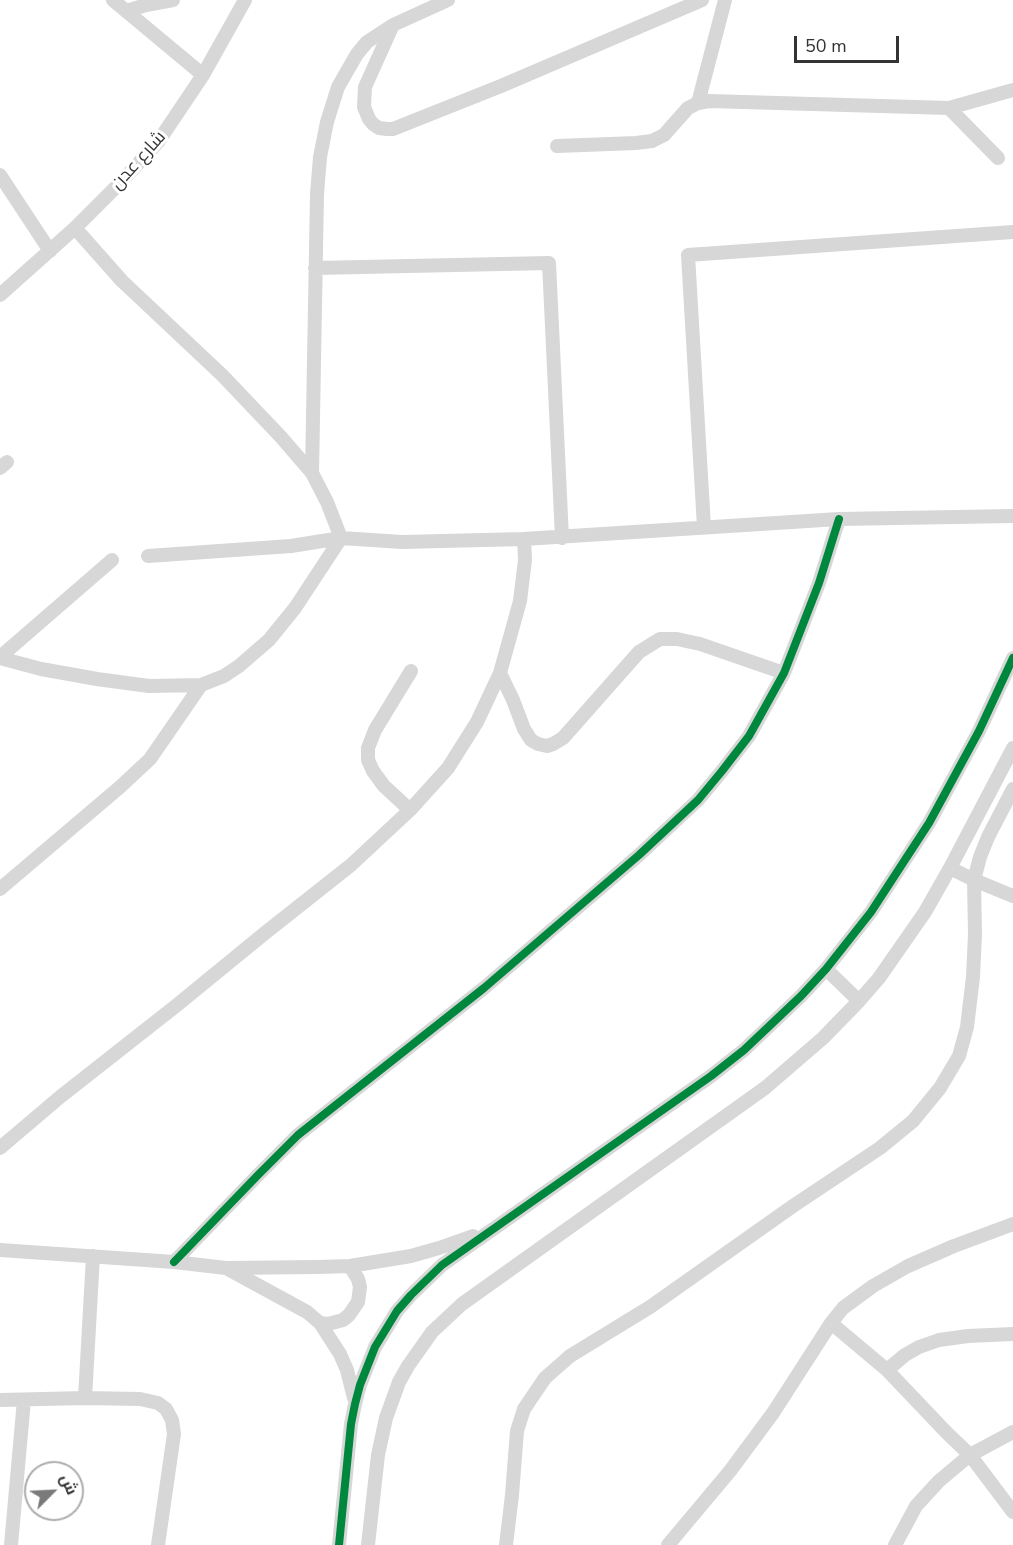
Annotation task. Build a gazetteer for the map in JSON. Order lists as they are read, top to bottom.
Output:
{
  "streets": {
    "street": ["شارع عدن"]
  },
  "scale_bar": "50 m",
  "north": "top right"
}
